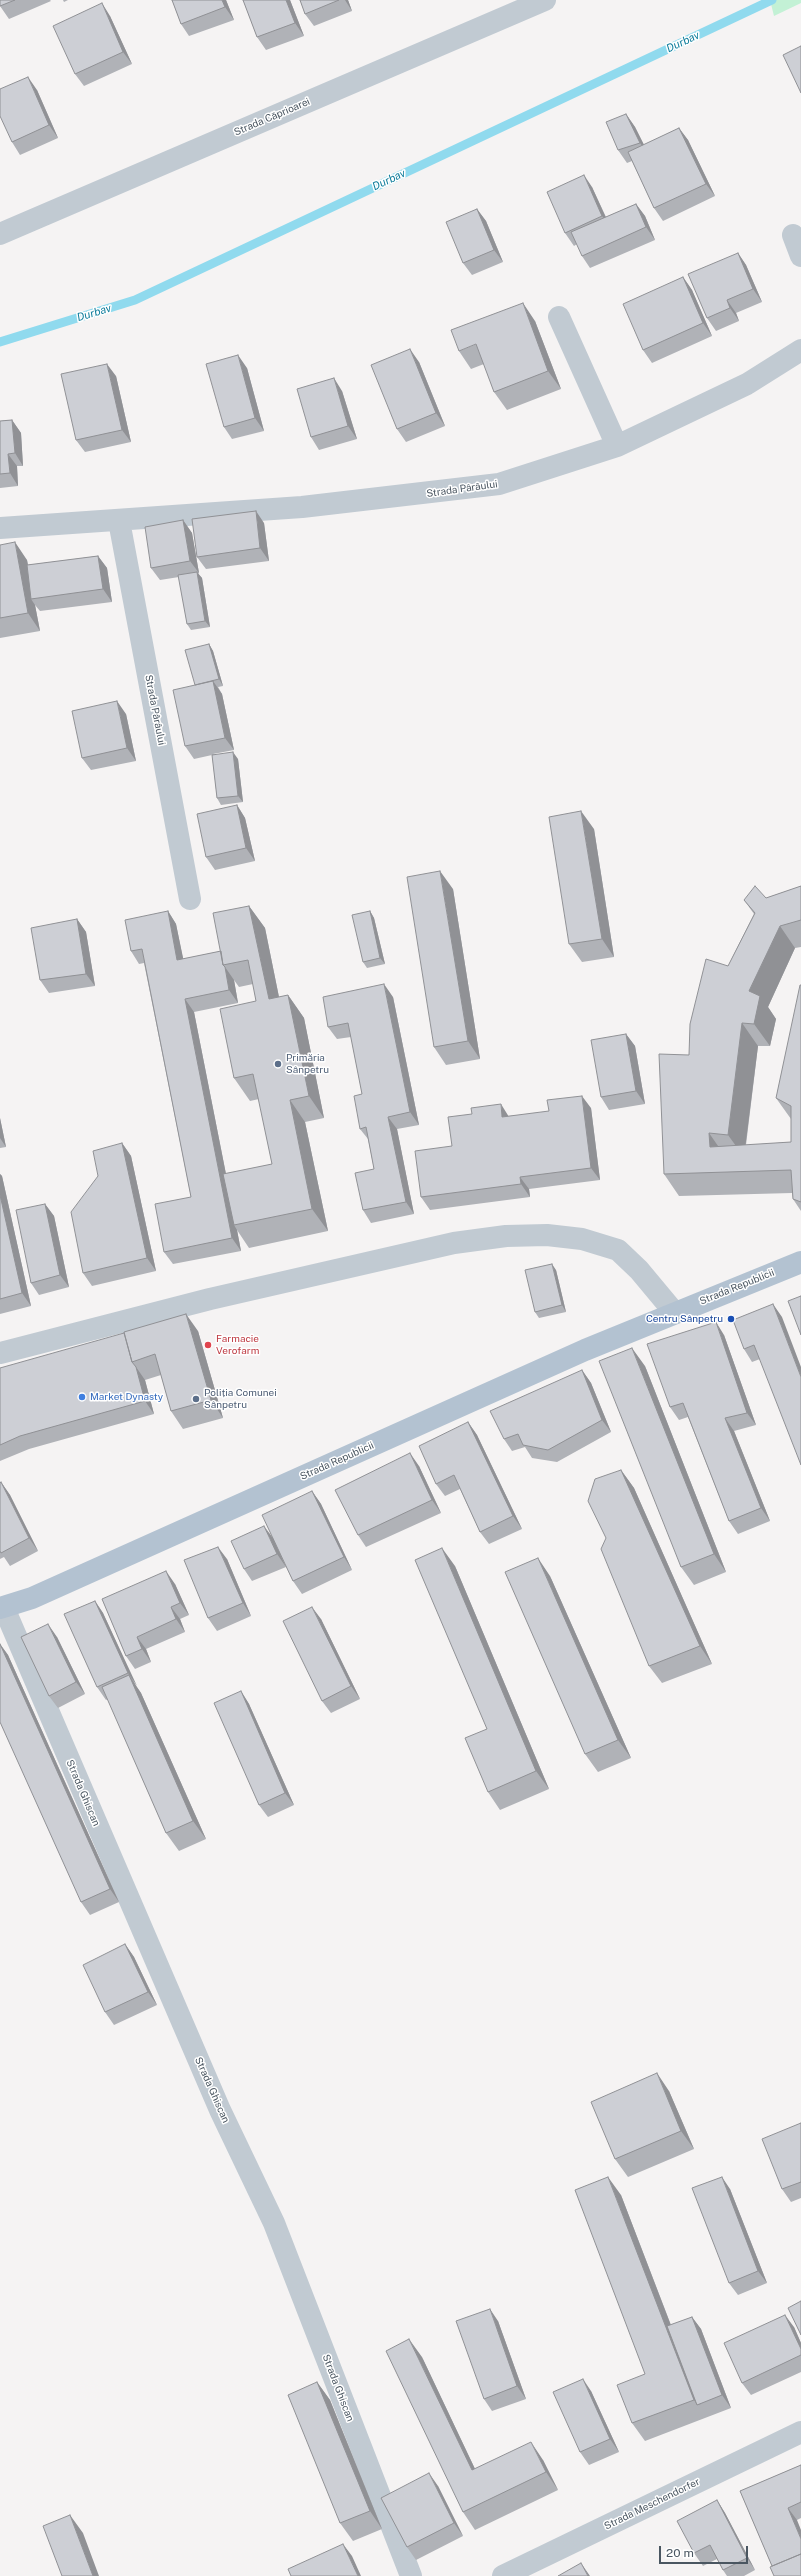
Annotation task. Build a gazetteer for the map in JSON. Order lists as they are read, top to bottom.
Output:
{
  "streets": {
    "main road": ["Strada Republicii"],
    "street": [
      "Strada Căprioarei",
      "Strada Pârâului",
      "Strada Ghiscan",
      "Strada Meschendorfer"
    ]
  },
  "crossings": [
    ["Strada Republicii", "Strada Ghiscan"]
  ],
  "water": ["Durbav"],
  "places": [
    "Primăria Sânpetru",
    "Centru Sânpetru",
    "Farmacie Verofarm",
    "Market Dynasty",
    "Poliția Comunei Sânpetru"
  ],
  "scale_bar": "20 m"
}
